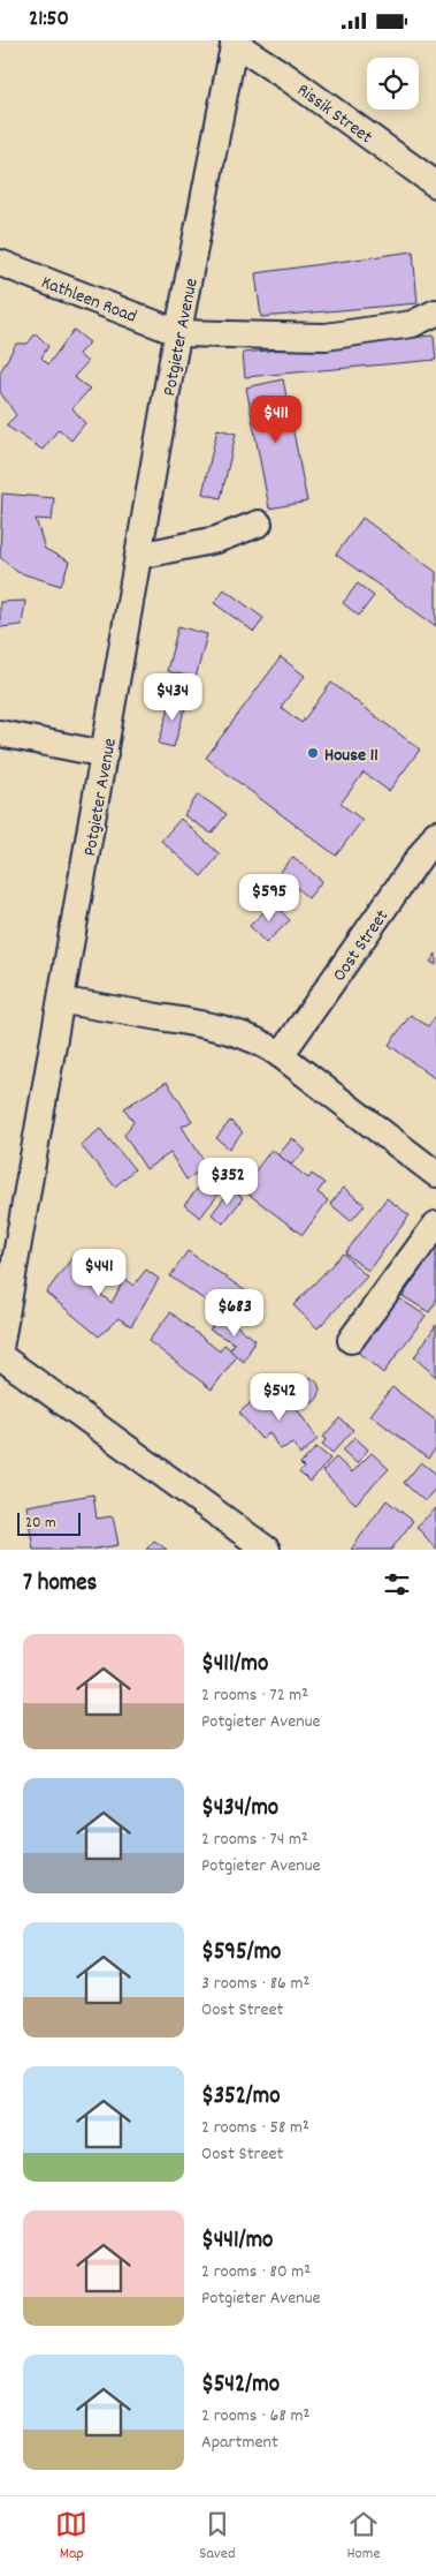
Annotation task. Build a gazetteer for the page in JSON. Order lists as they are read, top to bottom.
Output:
{
  "streets": {
    "street": [
      "Rissik Street",
      "Kathleen Road",
      "Potgieter Avenue",
      "Oost Street"
    ]
  },
  "crossings": [
    ["Rissik Street", "Potgieter Avenue"],
    ["Kathleen Road", "Potgieter Avenue"]
  ],
  "places": ["House 11"],
  "scale_bar": "20 m",
  "page": {
    "status": "21:50",
    "price": [
      "$411",
      "$434",
      "$595",
      "$352",
      "$441",
      "$683",
      "$542"
    ],
    "scale": "20 m",
    "heading": "7 homes",
    "list": [
      {
        "name": "$411/mo",
        "note": "2 rooms · 72 m² · Potgieter Avenue"
      },
      {
        "name": "$434/mo",
        "note": "2 rooms · 74 m² · Potgieter Avenue"
      },
      {
        "name": "$595/mo",
        "note": "3 rooms · 86 m² · Oost Street"
      },
      {
        "name": "$352/mo",
        "note": "2 rooms · 58 m² · Oost Street"
      },
      {
        "name": "$441/mo",
        "note": "2 rooms · 80 m² · Potgieter Avenue"
      },
      {
        "name": "$542/mo",
        "note": "2 rooms · 68 m² · Apartment"
      }
    ],
    "tabs": ["Map", "Saved", "Home"]
  }
}
